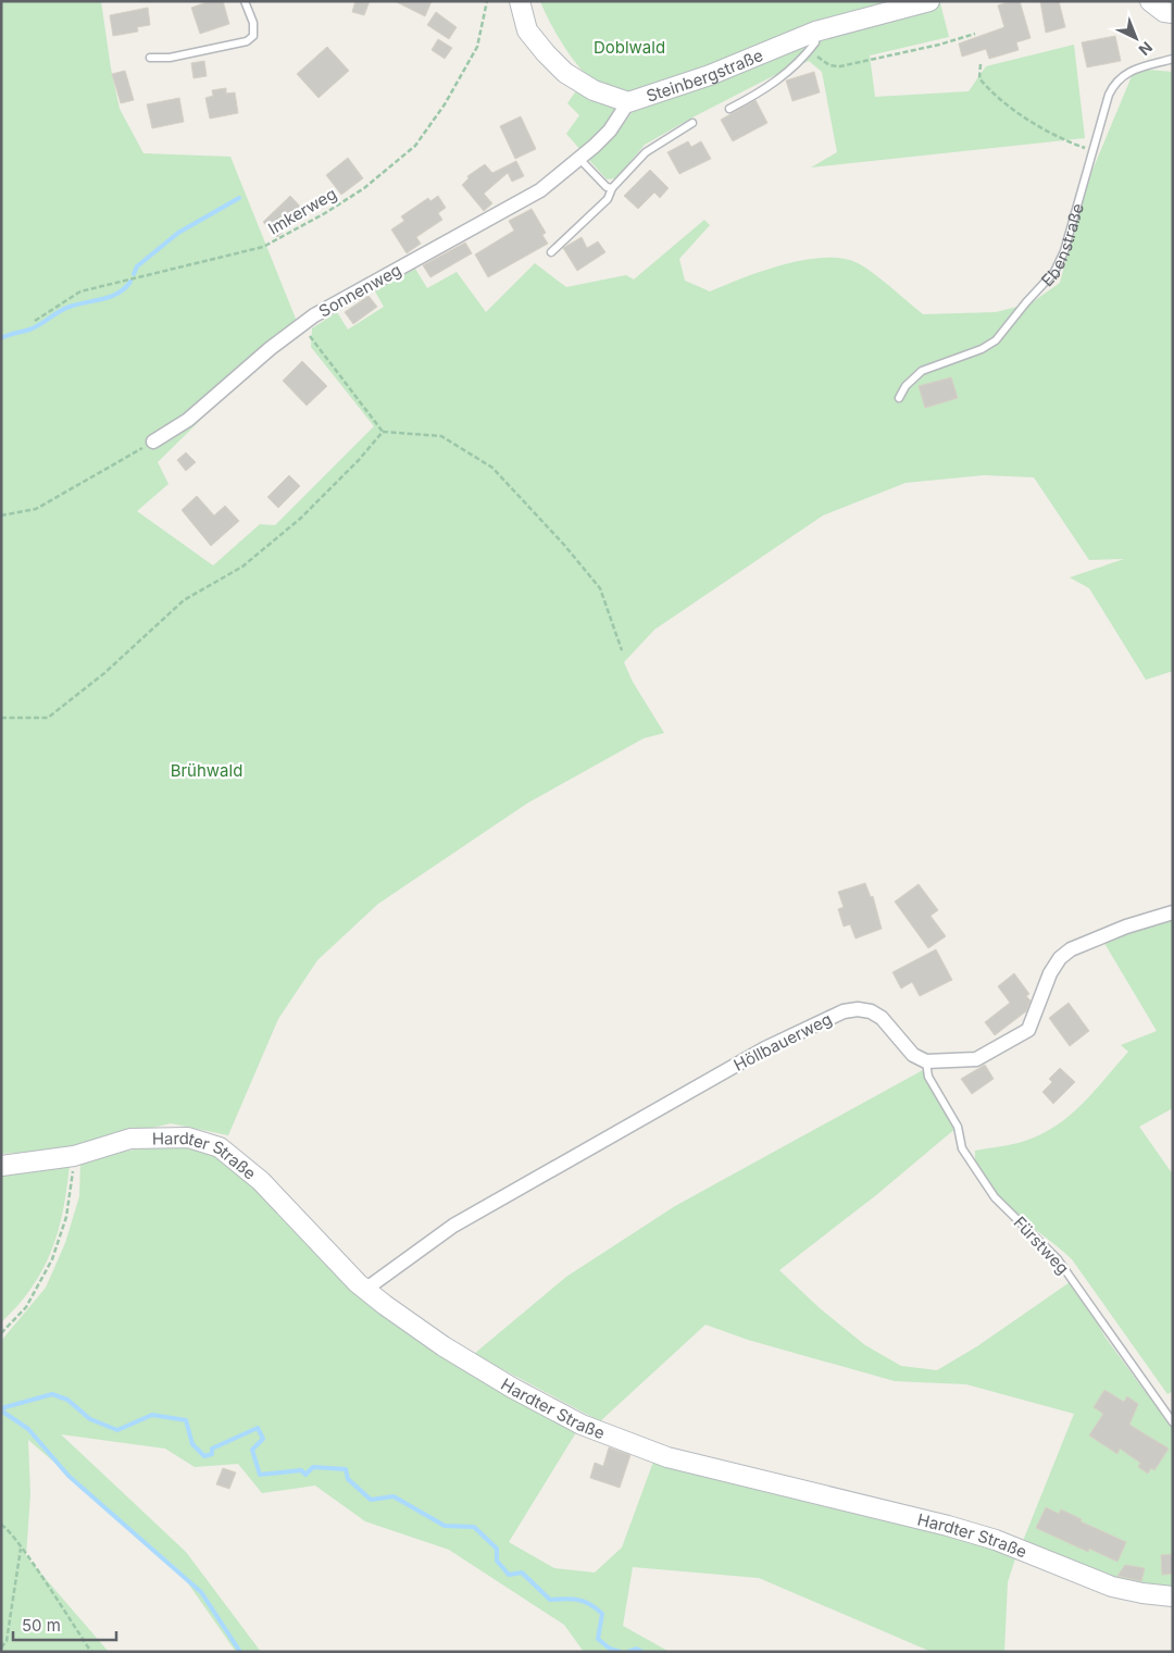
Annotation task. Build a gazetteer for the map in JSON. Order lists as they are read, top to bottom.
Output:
{
  "streets": {
    "street": [
      "Steinbergstraße",
      "Sonnenweg",
      "Höllbauerweg",
      "Hardter Straße"
    ],
    "lane": ["Ebenstraße", "Fürstweg"],
    "path": ["Imkerweg"]
  },
  "crossings": [
    ["Steinbergstraße", "Sonnenweg"],
    ["Höllbauerweg", "Hardter Straße"],
    ["Höllbauerweg", "Fürstweg"]
  ],
  "parks": ["Doblwald", "Brühwald"],
  "scale_bar": "50 m",
  "north": "bottom right"
}
